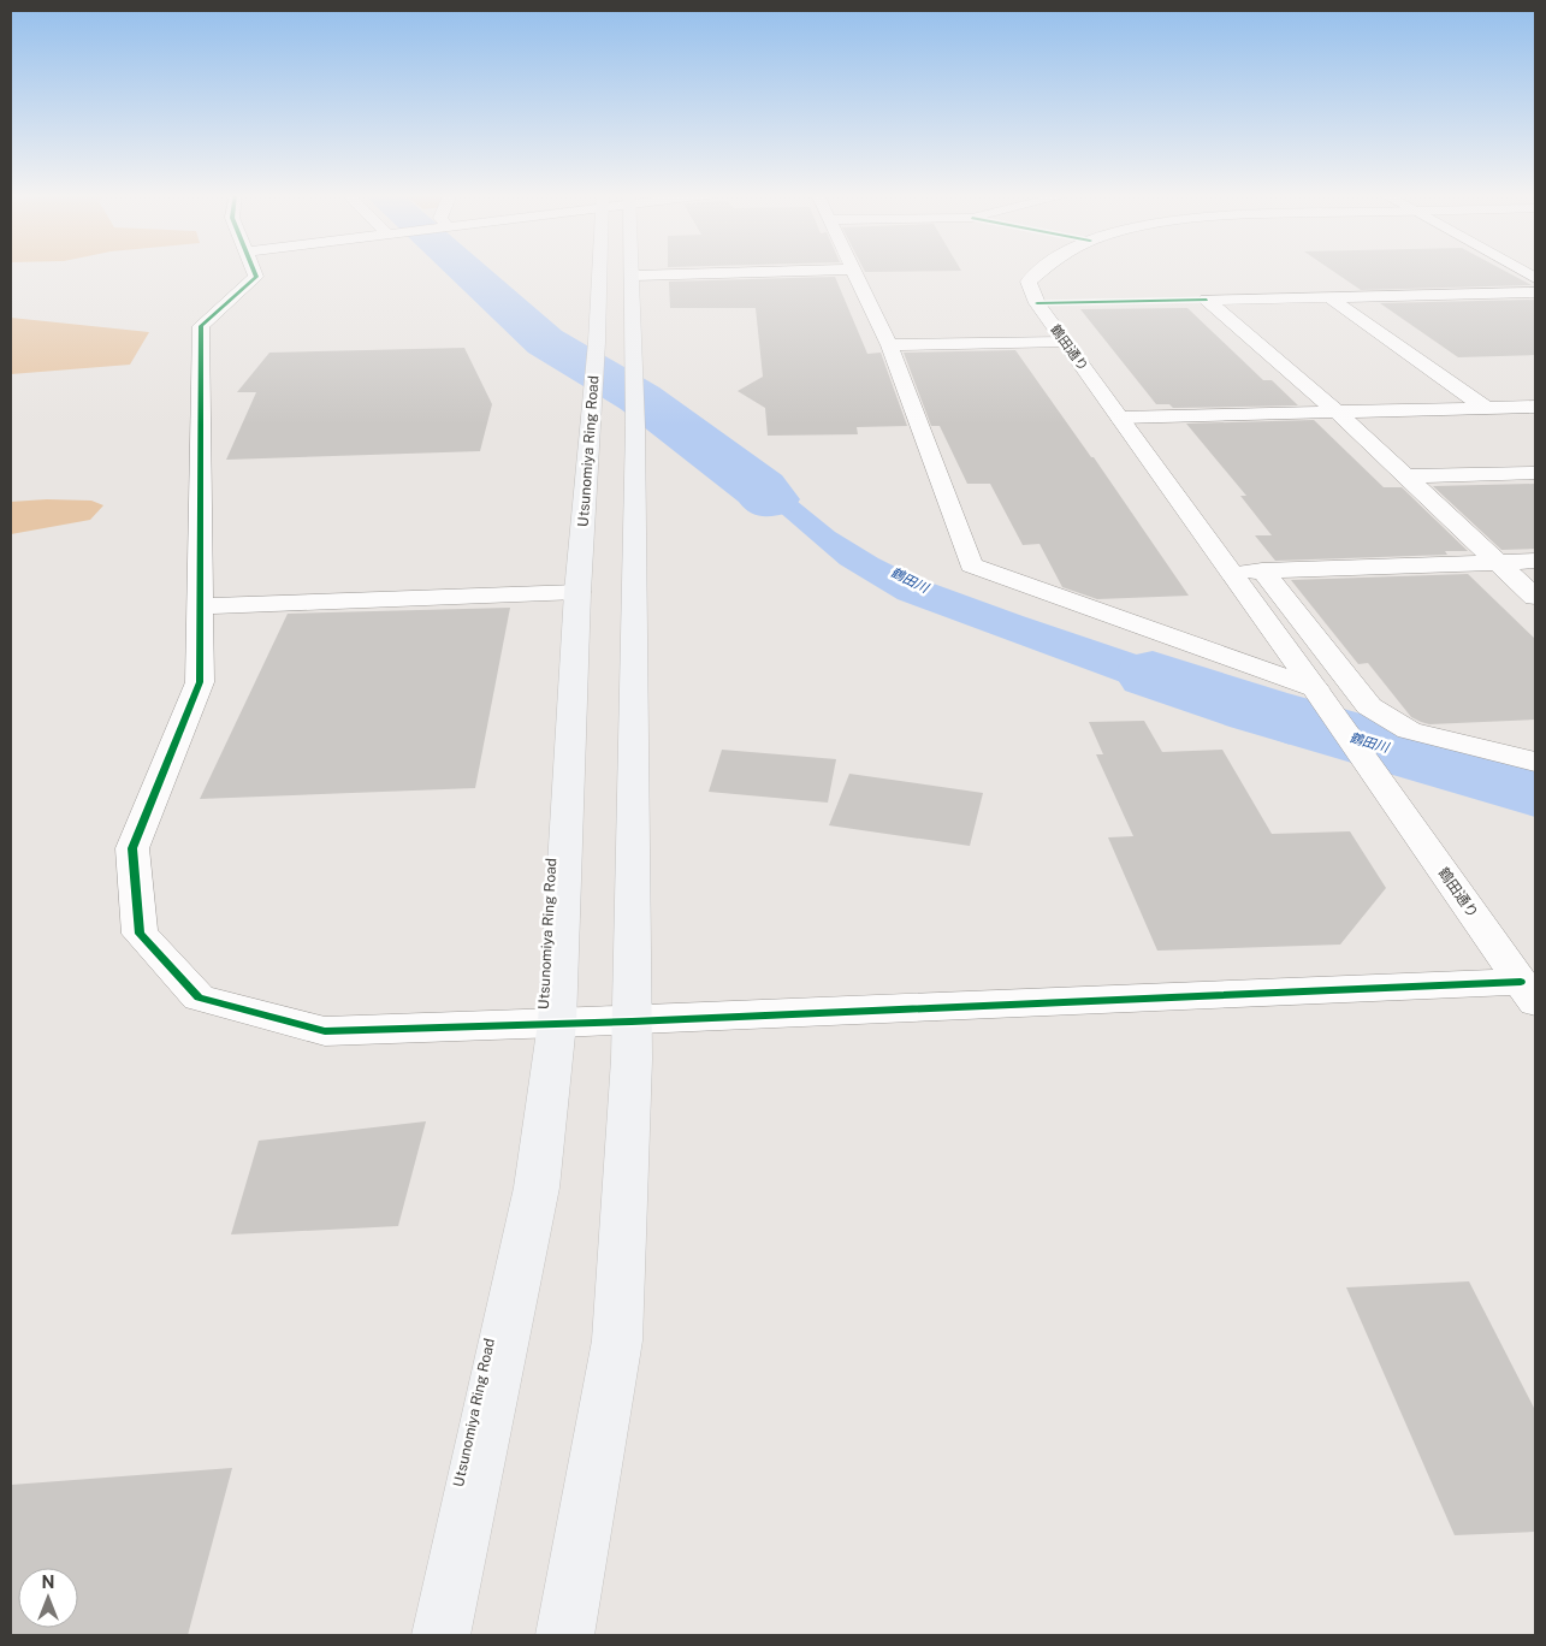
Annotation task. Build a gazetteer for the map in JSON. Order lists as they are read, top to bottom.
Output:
{
  "streets": {
    "main road": ["Utsunomiya Ring Road"],
    "street": ["鶴田通り"]
  },
  "water": ["鶴田川"],
  "north": "top"
}
